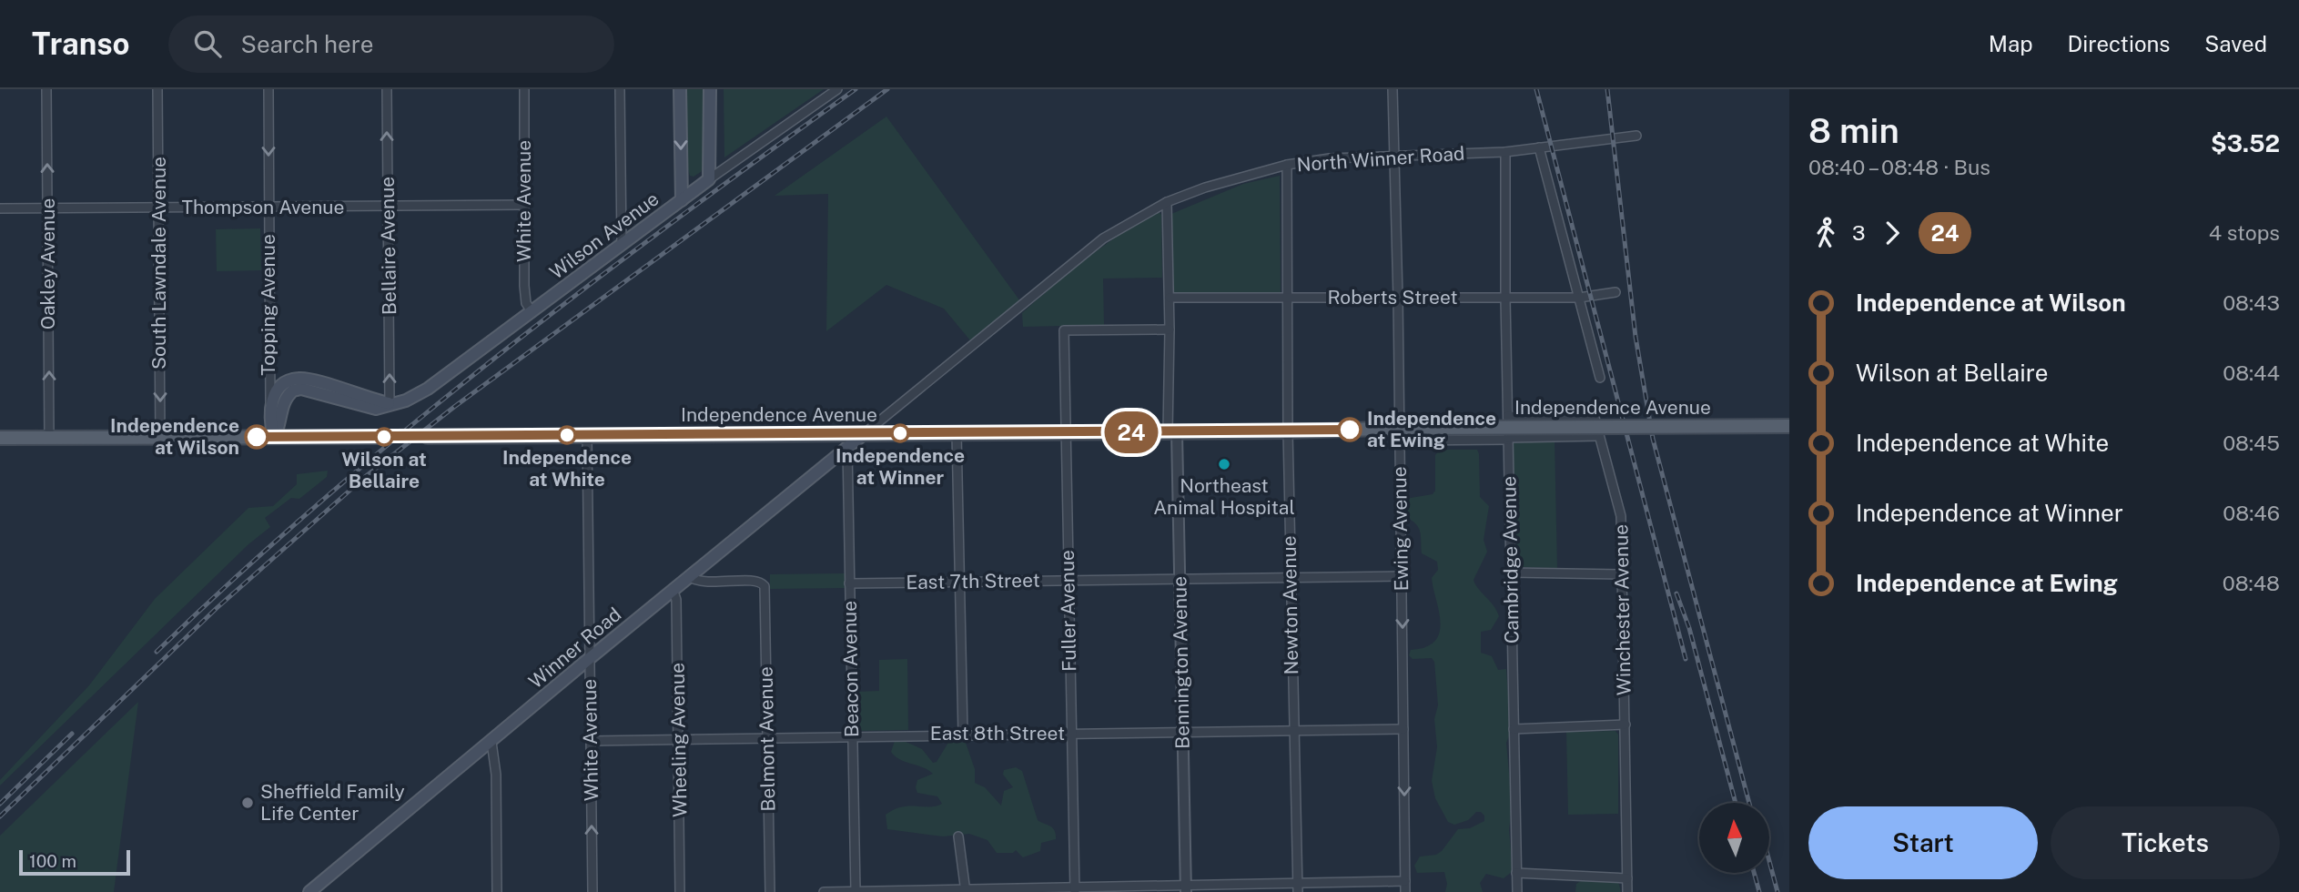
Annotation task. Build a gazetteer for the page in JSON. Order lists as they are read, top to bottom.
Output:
{
  "streets": {
    "main road": ["Wilson Avenue", "Independence Avenue", "Winner Road"],
    "street": [
      "North Winner Road",
      "White Avenue",
      "Thompson Avenue",
      "Bellaire Avenue",
      "South Lawndale Avenue",
      "Oakley Avenue",
      "Roberts Street",
      "Topping Avenue",
      "Ewing Avenue",
      "Cambridge Avenue",
      "East 7th Street",
      "Newton Avenue",
      "Winchester Avenue",
      "Fuller Avenue",
      "Bennington Avenue",
      "Beacon Avenue",
      "East 8th Street",
      "Belmont Avenue",
      "Wheeling Avenue"
    ]
  },
  "crossings": [
    ["North Winner Road", "Independence Avenue"],
    ["North Winner Road", "Ewing Avenue"],
    ["North Winner Road", "Cambridge Avenue"],
    ["North Winner Road", "Newton Avenue"],
    ["North Winner Road", "Winner Road"],
    ["North Winner Road", "Bennington Avenue"],
    ["White Avenue", "Thompson Avenue"],
    ["White Avenue", "Wilson Avenue"],
    ["White Avenue", "Independence Avenue"],
    ["White Avenue", "Winner Road"],
    ["White Avenue", "East 8th Street"],
    ["Thompson Avenue", "Bellaire Avenue"],
    ["Thompson Avenue", "South Lawndale Avenue"],
    ["Thompson Avenue", "Oakley Avenue"],
    ["Thompson Avenue", "Topping Avenue"],
    ["Wilson Avenue", "Bellaire Avenue"],
    ["Roberts Street", "Ewing Avenue"],
    ["Roberts Street", "Cambridge Avenue"],
    ["Roberts Street", "Newton Avenue"],
    ["Roberts Street", "Bennington Avenue"],
    ["Independence Avenue", "Ewing Avenue"],
    ["Independence Avenue", "Cambridge Avenue"],
    ["Independence Avenue", "Newton Avenue"],
    ["Independence Avenue", "Winchester Avenue"],
    ["Independence Avenue", "Fuller Avenue"],
    ["Independence Avenue", "Winner Road"],
    ["Independence Avenue", "Bennington Avenue"],
    ["Ewing Avenue", "East 7th Street"],
    ["Ewing Avenue", "East 8th Street"],
    ["Cambridge Avenue", "Winchester Avenue"],
    ["East 7th Street", "Newton Avenue"],
    ["East 7th Street", "Fuller Avenue"],
    ["East 7th Street", "Bennington Avenue"],
    ["East 7th Street", "Beacon Avenue"],
    ["Newton Avenue", "East 8th Street"],
    ["Fuller Avenue", "Bennington Avenue"],
    ["Fuller Avenue", "East 8th Street"],
    ["Winner Road", "Beacon Avenue"],
    ["Winner Road", "Belmont Avenue"],
    ["Winner Road", "Wheeling Avenue"],
    ["Bennington Avenue", "East 8th Street"],
    ["Beacon Avenue", "East 8th Street"],
    ["East 8th Street", "Belmont Avenue"],
    ["East 8th Street", "Wheeling Avenue"]
  ],
  "one_way": [
    "Bellaire Avenue",
    "South Lawndale Avenue",
    "Oakley Avenue",
    "Topping Avenue",
    "Ewing Avenue"
  ],
  "places": [
    "Independence at Ewing",
    "Independence at Winner",
    "Independence at White",
    "Independence at Wilson",
    "Wilson at Bellaire",
    "Northeast Animal Hospital",
    "Sheffield Family Life Center"
  ],
  "lines": ["bus line 24"],
  "scale_bar": "100 m",
  "north": "top",
  "page": {
    "header": "Transo",
    "search": "Search here",
    "nav": ["Map", "Directions", "Saved"],
    "on_map": "24",
    "heading": ["8 min", "08:40 – 08:48 · Bus", "$3.52"],
    "legs": ["3", "24", "4 stops"],
    "list": [
      {
        "name": "Independence at Wilson",
        "value": "08:43"
      },
      {
        "name": "Wilson at Bellaire",
        "value": "08:44"
      },
      {
        "name": "Independence at White",
        "value": "08:45"
      },
      {
        "name": "Independence at Winner",
        "value": "08:46"
      },
      {
        "name": "Independence at Ewing",
        "value": "08:48"
      }
    ],
    "buttons": ["Start", "Tickets"],
    "scale": "100 m"
  }
}
